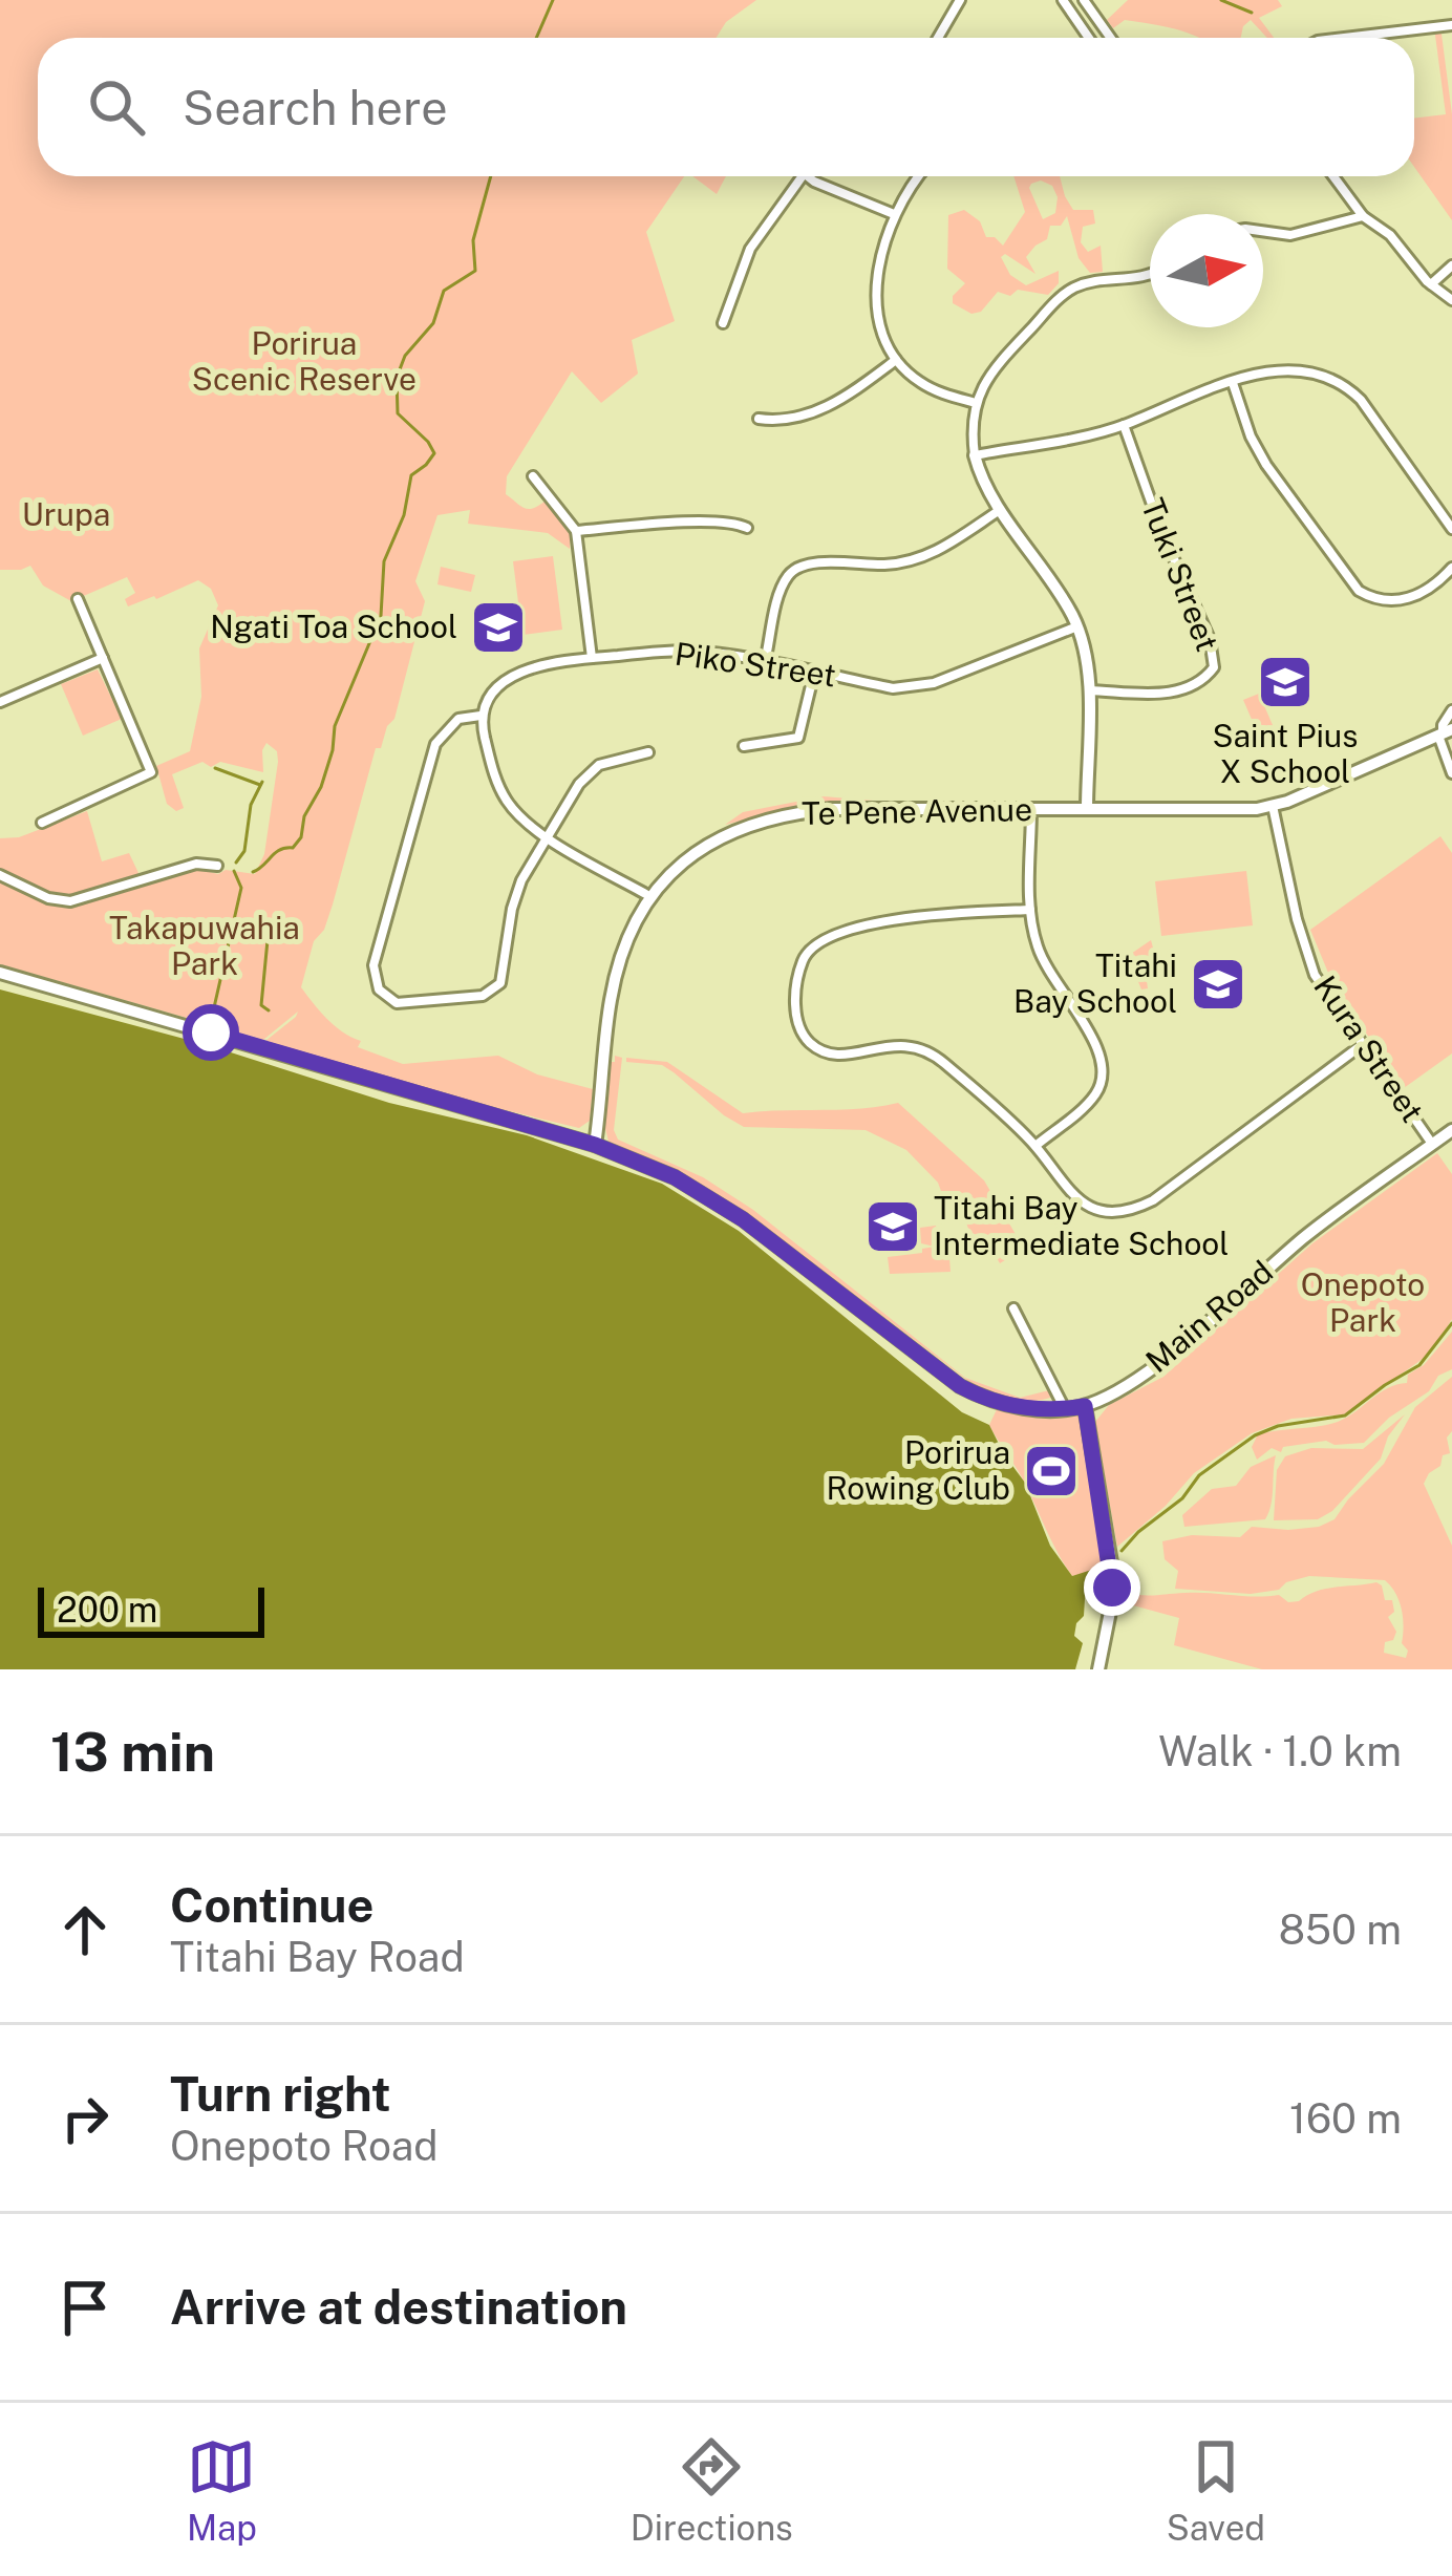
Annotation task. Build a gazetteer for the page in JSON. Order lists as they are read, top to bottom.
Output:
{
  "streets": {
    "street": [
      "Tuki Street",
      "Piko Street",
      "Te Pene Avenue",
      "Kura Street",
      "Main Road"
    ]
  },
  "crossings": [
    ["Te Pene Avenue", "Kura Street"],
    ["Te Pene Avenue", "Main Road"],
    ["Kura Street", "Main Road"]
  ],
  "parks": [
    "Porirua Scenic Reserve",
    "Urupa",
    "Takapuwahia Park",
    "Onepoto Park"
  ],
  "places": {
    "school or university": [
      "Ngati Toa School",
      "Saint Pius X School",
      "Titahi Bay School",
      "Titahi Bay Intermediate School"
    ],
    "sports": ["Porirua Rowing Club"]
  },
  "scale_bar": "200 m",
  "north": "right",
  "page": {
    "search": "Search here",
    "scale": "200 m",
    "heading": ["13 min", "Walk · 1.0 km"],
    "list": [
      ["Continue", "Titahi Bay Road", "850 m"],
      ["Turn right", "Onepoto Road", "160 m"],
      "Arrive at destination"
    ],
    "nav": ["Map", "Directions", "Saved"]
  }
}
